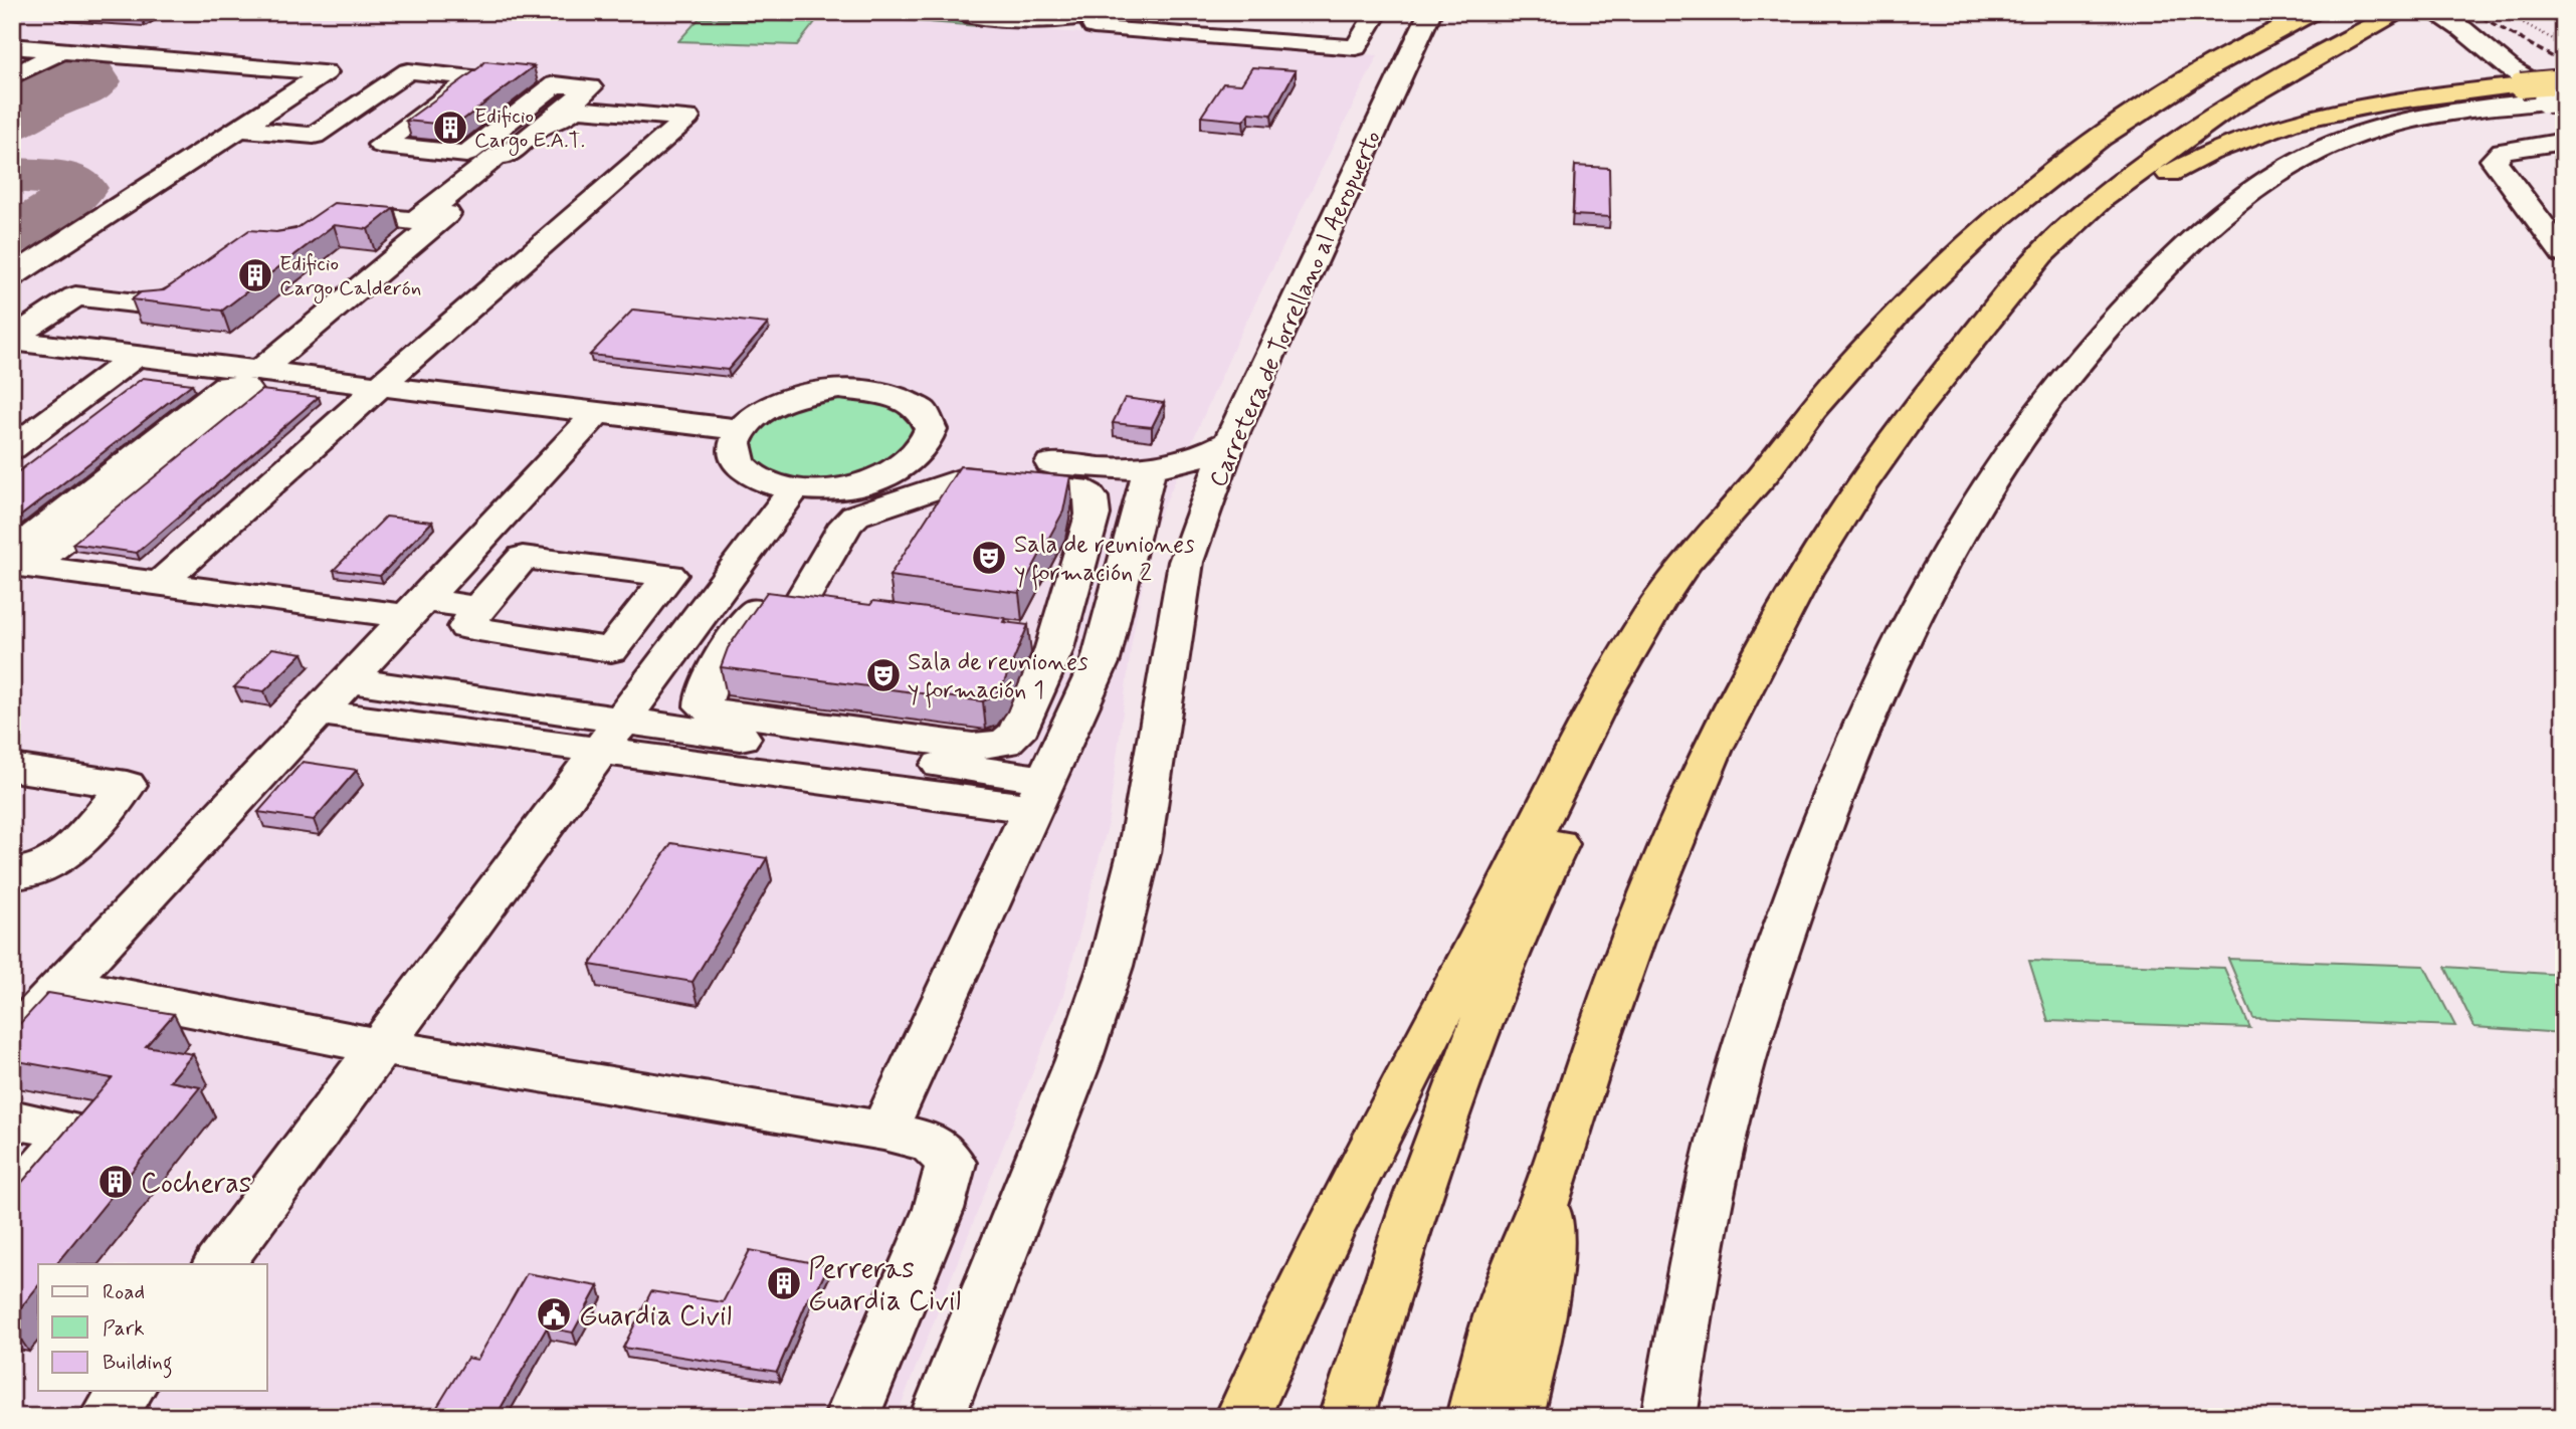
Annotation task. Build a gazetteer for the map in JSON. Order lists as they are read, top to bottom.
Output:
{
  "streets": {
    "street": ["Carretera de Torrellano al Aeropuerto"]
  },
  "places": {
    "building": [
      "Edificio Cargo E.A.T.",
      "Edificio Cargo Calderón",
      "Cocheras",
      "Perreras Guardia Civil"
    ],
    "theatre": ["Sala de reuniones y formación 2", "Sala de reuniones y formación 1"],
    "public building": ["Guardia Civil"]
  },
  "legend": ["Road", "Park", "Building"]
}
